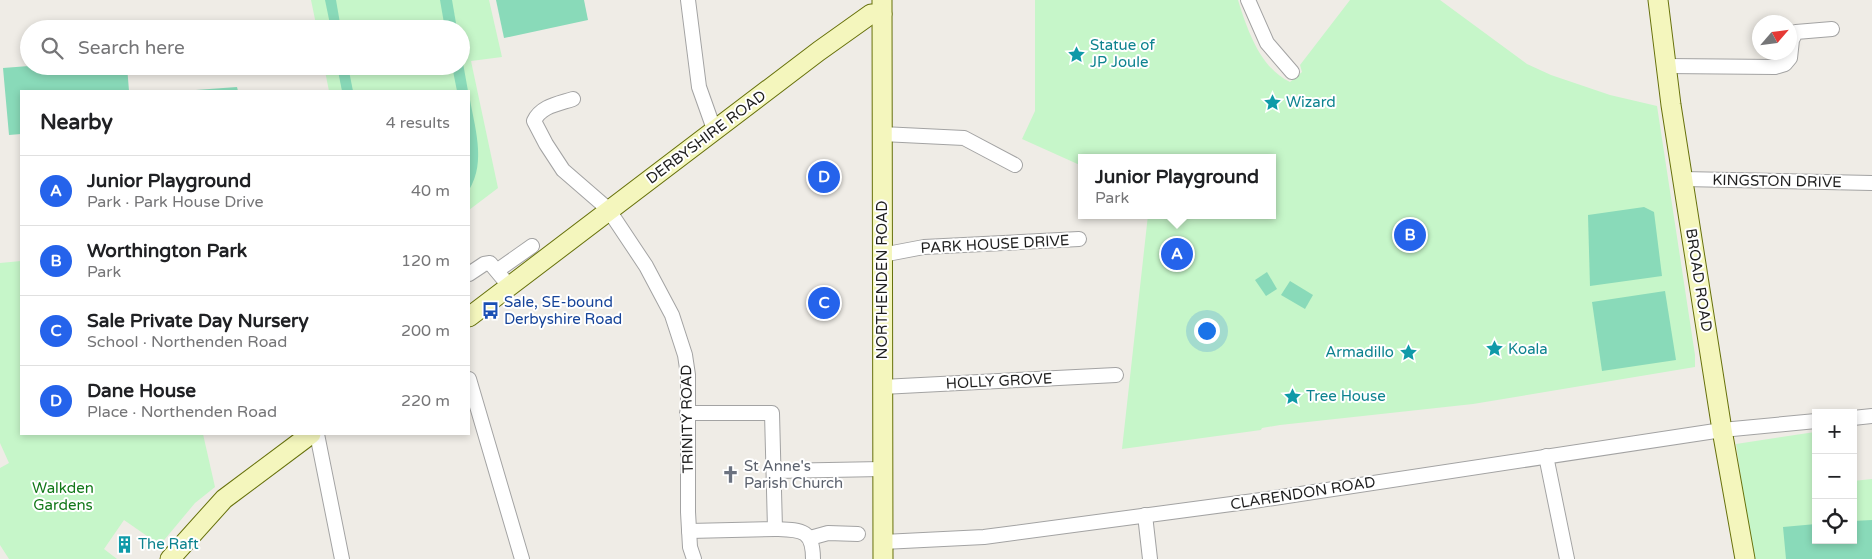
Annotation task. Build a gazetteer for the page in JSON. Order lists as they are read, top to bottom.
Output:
{
  "streets": {
    "street": [
      "DERBYSHIRE ROAD",
      "KINGSTON DRIVE",
      "PARK HOUSE DRIVE",
      "NORTHENDEN ROAD",
      "BROAD ROAD",
      "HOLLY GROVE",
      "TRINITY ROAD",
      "CLARENDON ROAD"
    ]
  },
  "crossings": [
    ["DERBYSHIRE ROAD", "NORTHENDEN ROAD"],
    ["DERBYSHIRE ROAD", "TRINITY ROAD"],
    ["KINGSTON DRIVE", "BROAD ROAD"],
    ["PARK HOUSE DRIVE", "NORTHENDEN ROAD"],
    ["NORTHENDEN ROAD", "HOLLY GROVE"],
    ["NORTHENDEN ROAD", "CLARENDON ROAD"],
    ["BROAD ROAD", "CLARENDON ROAD"]
  ],
  "parks": ["Walkden Gardens"],
  "places": {
    "place": [
      "Statue of JP Joule",
      "Wizard",
      "Koala",
      "Armadillo",
      "Tree House"
    ],
    "bus stop": ["Sale, SE-bound Derbyshire Road"],
    "church": ["St Anne's Parish Church"],
    "building": ["The Raft"]
  },
  "north": "top right",
  "page": {
    "search": "Search here",
    "heading": ["Nearby", "4 results"],
    "popup": ["Junior Playground", "Park"],
    "list": [
      {
        "mark": "A",
        "name": "Junior Playground",
        "note": "Park · Park House Drive",
        "value": "40 m"
      },
      {
        "mark": "B",
        "name": "Worthington Park",
        "note": "Park",
        "value": "120 m"
      },
      {
        "mark": "C",
        "name": "Sale Private Day Nursery",
        "note": "School · Northenden Road",
        "value": "200 m"
      },
      {
        "mark": "D",
        "name": "Dane House",
        "note": "Place · Northenden Road",
        "value": "220 m"
      }
    ],
    "pins": [
      "D",
      "B",
      "A",
      "C"
    ],
    "map_buttons": ["+", "−"]
  }
}
